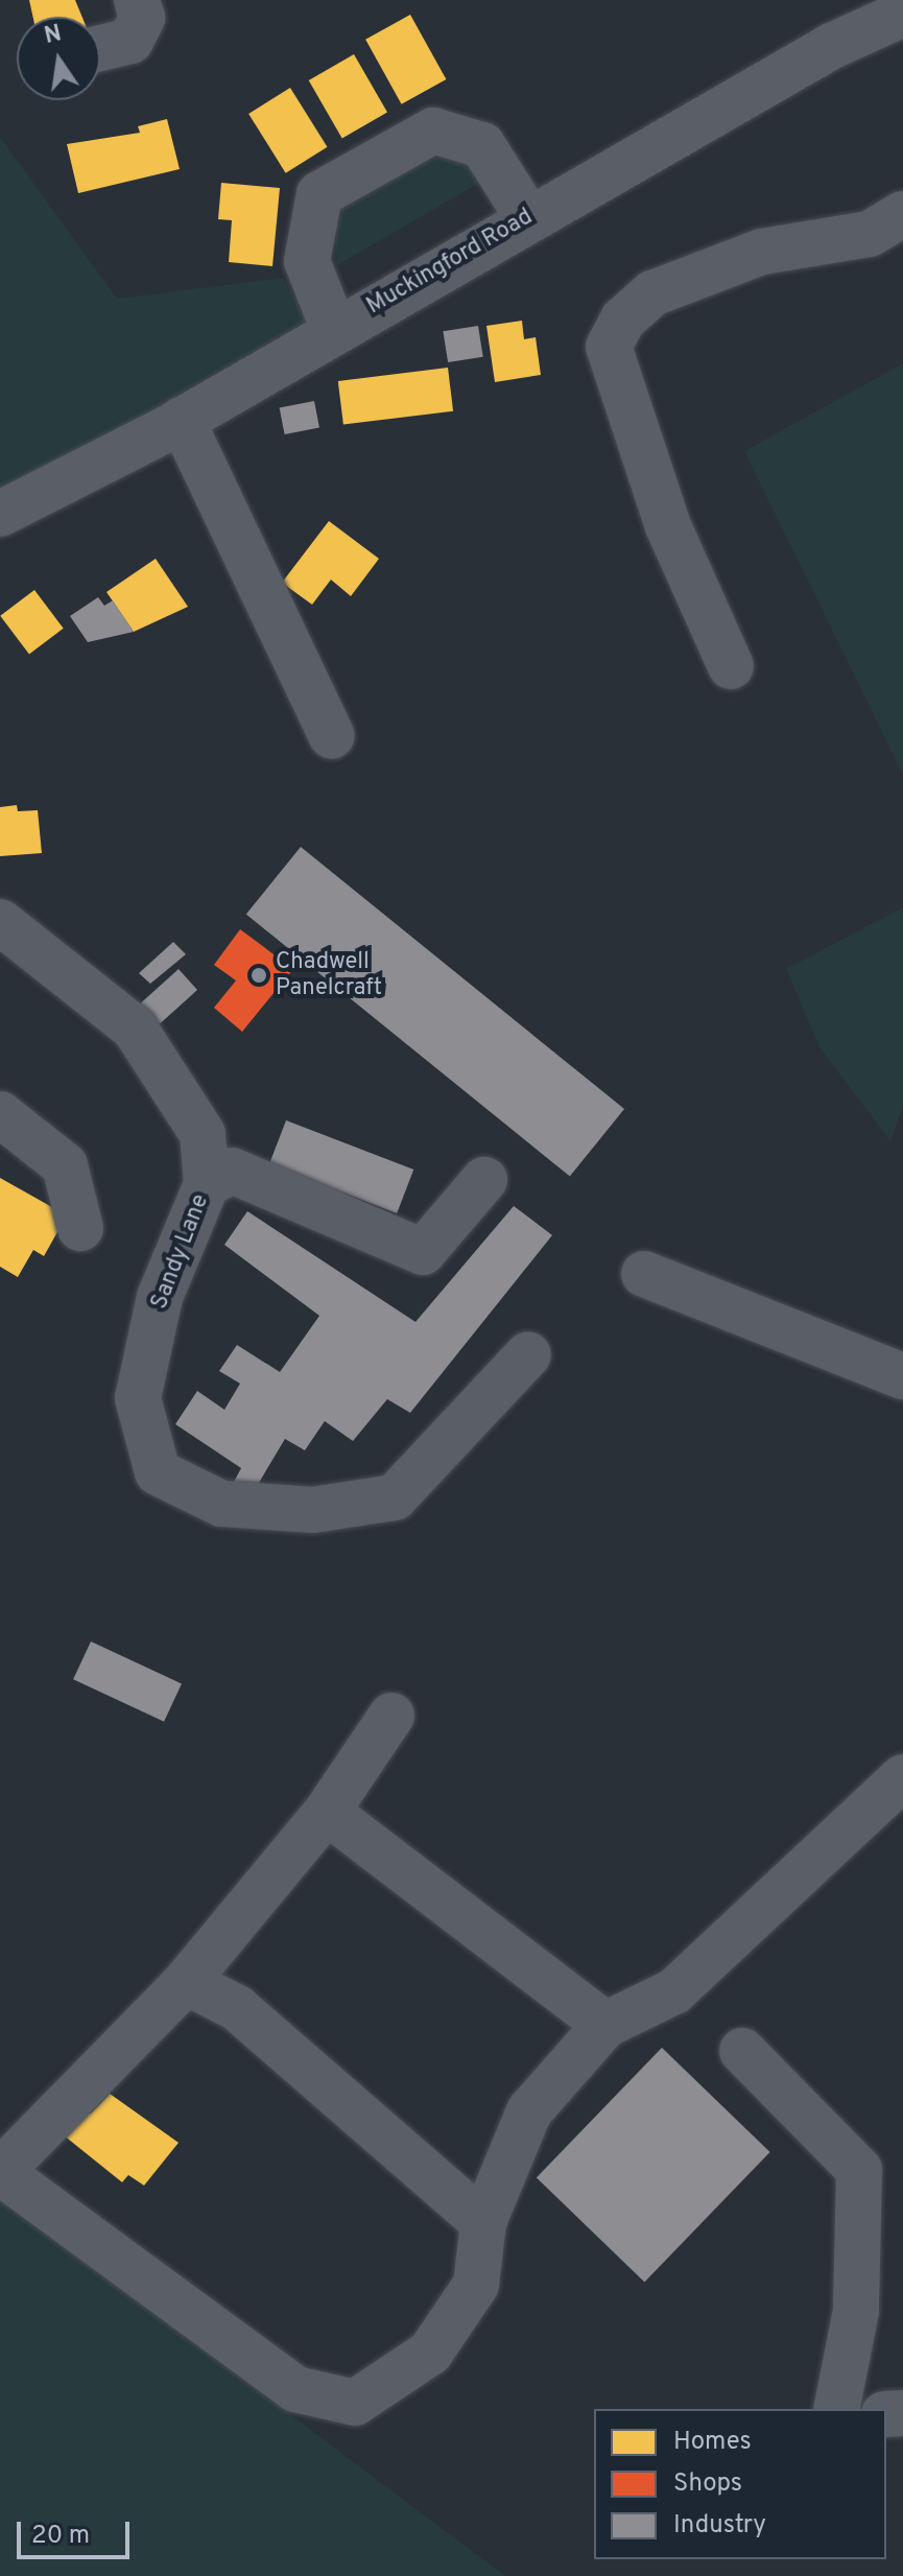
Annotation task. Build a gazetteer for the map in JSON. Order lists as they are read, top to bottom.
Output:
{
  "streets": {
    "street": ["Muckingford Road", "Sandy Lane"]
  },
  "places": ["Chadwell Panelcraft"],
  "legend": ["Homes", "Shops", "Industry"],
  "scale_bar": "20 m",
  "north": "top"
}
